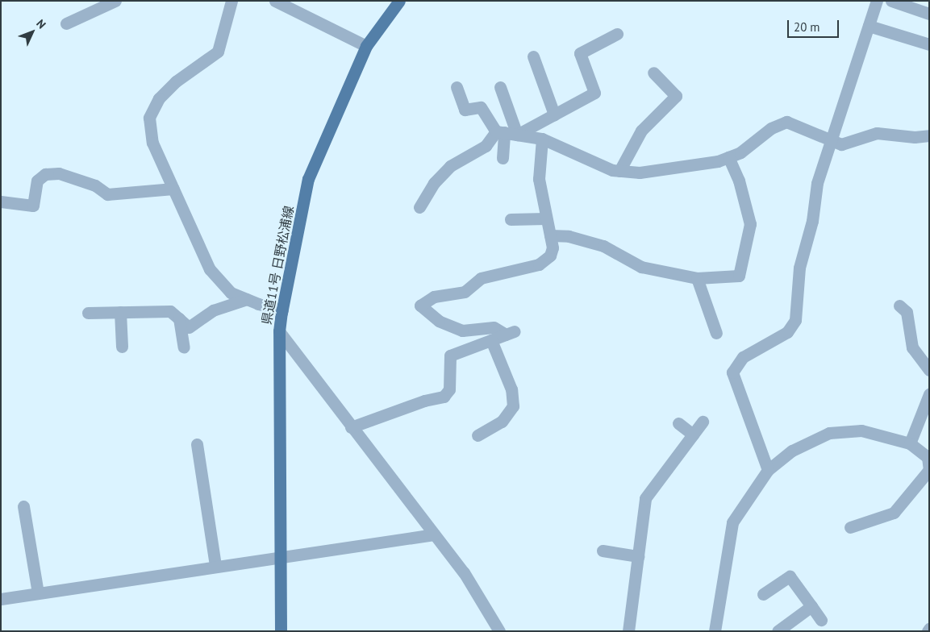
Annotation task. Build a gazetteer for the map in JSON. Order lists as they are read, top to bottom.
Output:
{
  "streets": {
    "main road": ["県道11号 日野松浦線"]
  },
  "scale_bar": "20 m",
  "north": "top right"
}
